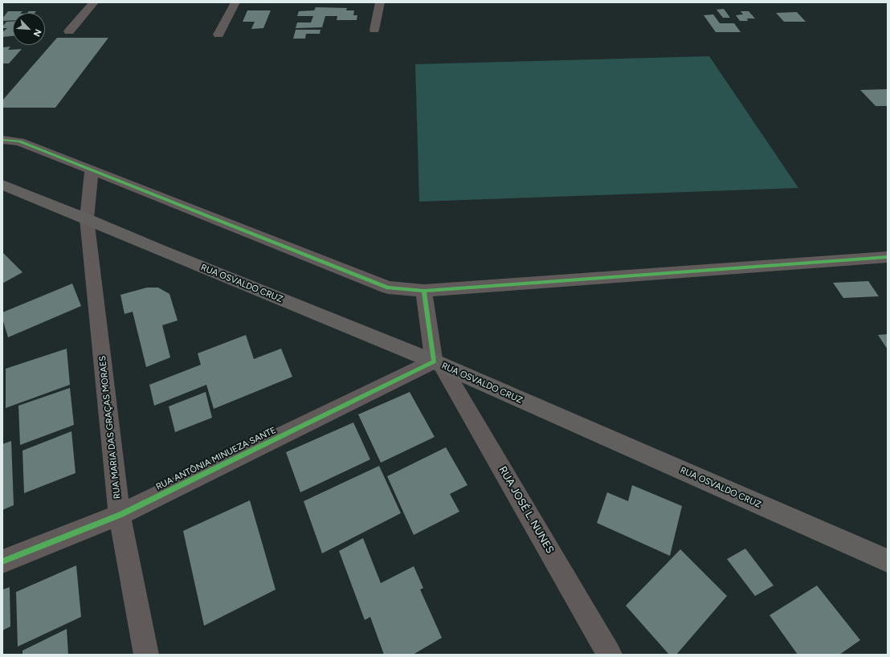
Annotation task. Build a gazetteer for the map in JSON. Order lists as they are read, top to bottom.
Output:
{
  "streets": {
    "highway": ["RUA OSVALDO CRUZ"],
    "street": ["RUA MARIA DAS GRAÇAS MORAES", "RUA ANTÔNIA MINUEZA SANTE", "RUA JOSÉ L. NUNES"]
  },
  "crossings": [
    ["RUA OSVALDO CRUZ", "RUA MARIA DAS GRAÇAS MORAES"],
    ["RUA OSVALDO CRUZ", "RUA ANTÔNIA MINUEZA SANTE"],
    ["RUA OSVALDO CRUZ", "RUA JOSÉ L. NUNES"],
    ["RUA MARIA DAS GRAÇAS MORAES", "RUA ANTÔNIA MINUEZA SANTE"],
    ["RUA ANTÔNIA MINUEZA SANTE", "RUA JOSÉ L. NUNES"]
  ],
  "north": "bottom right"
}
